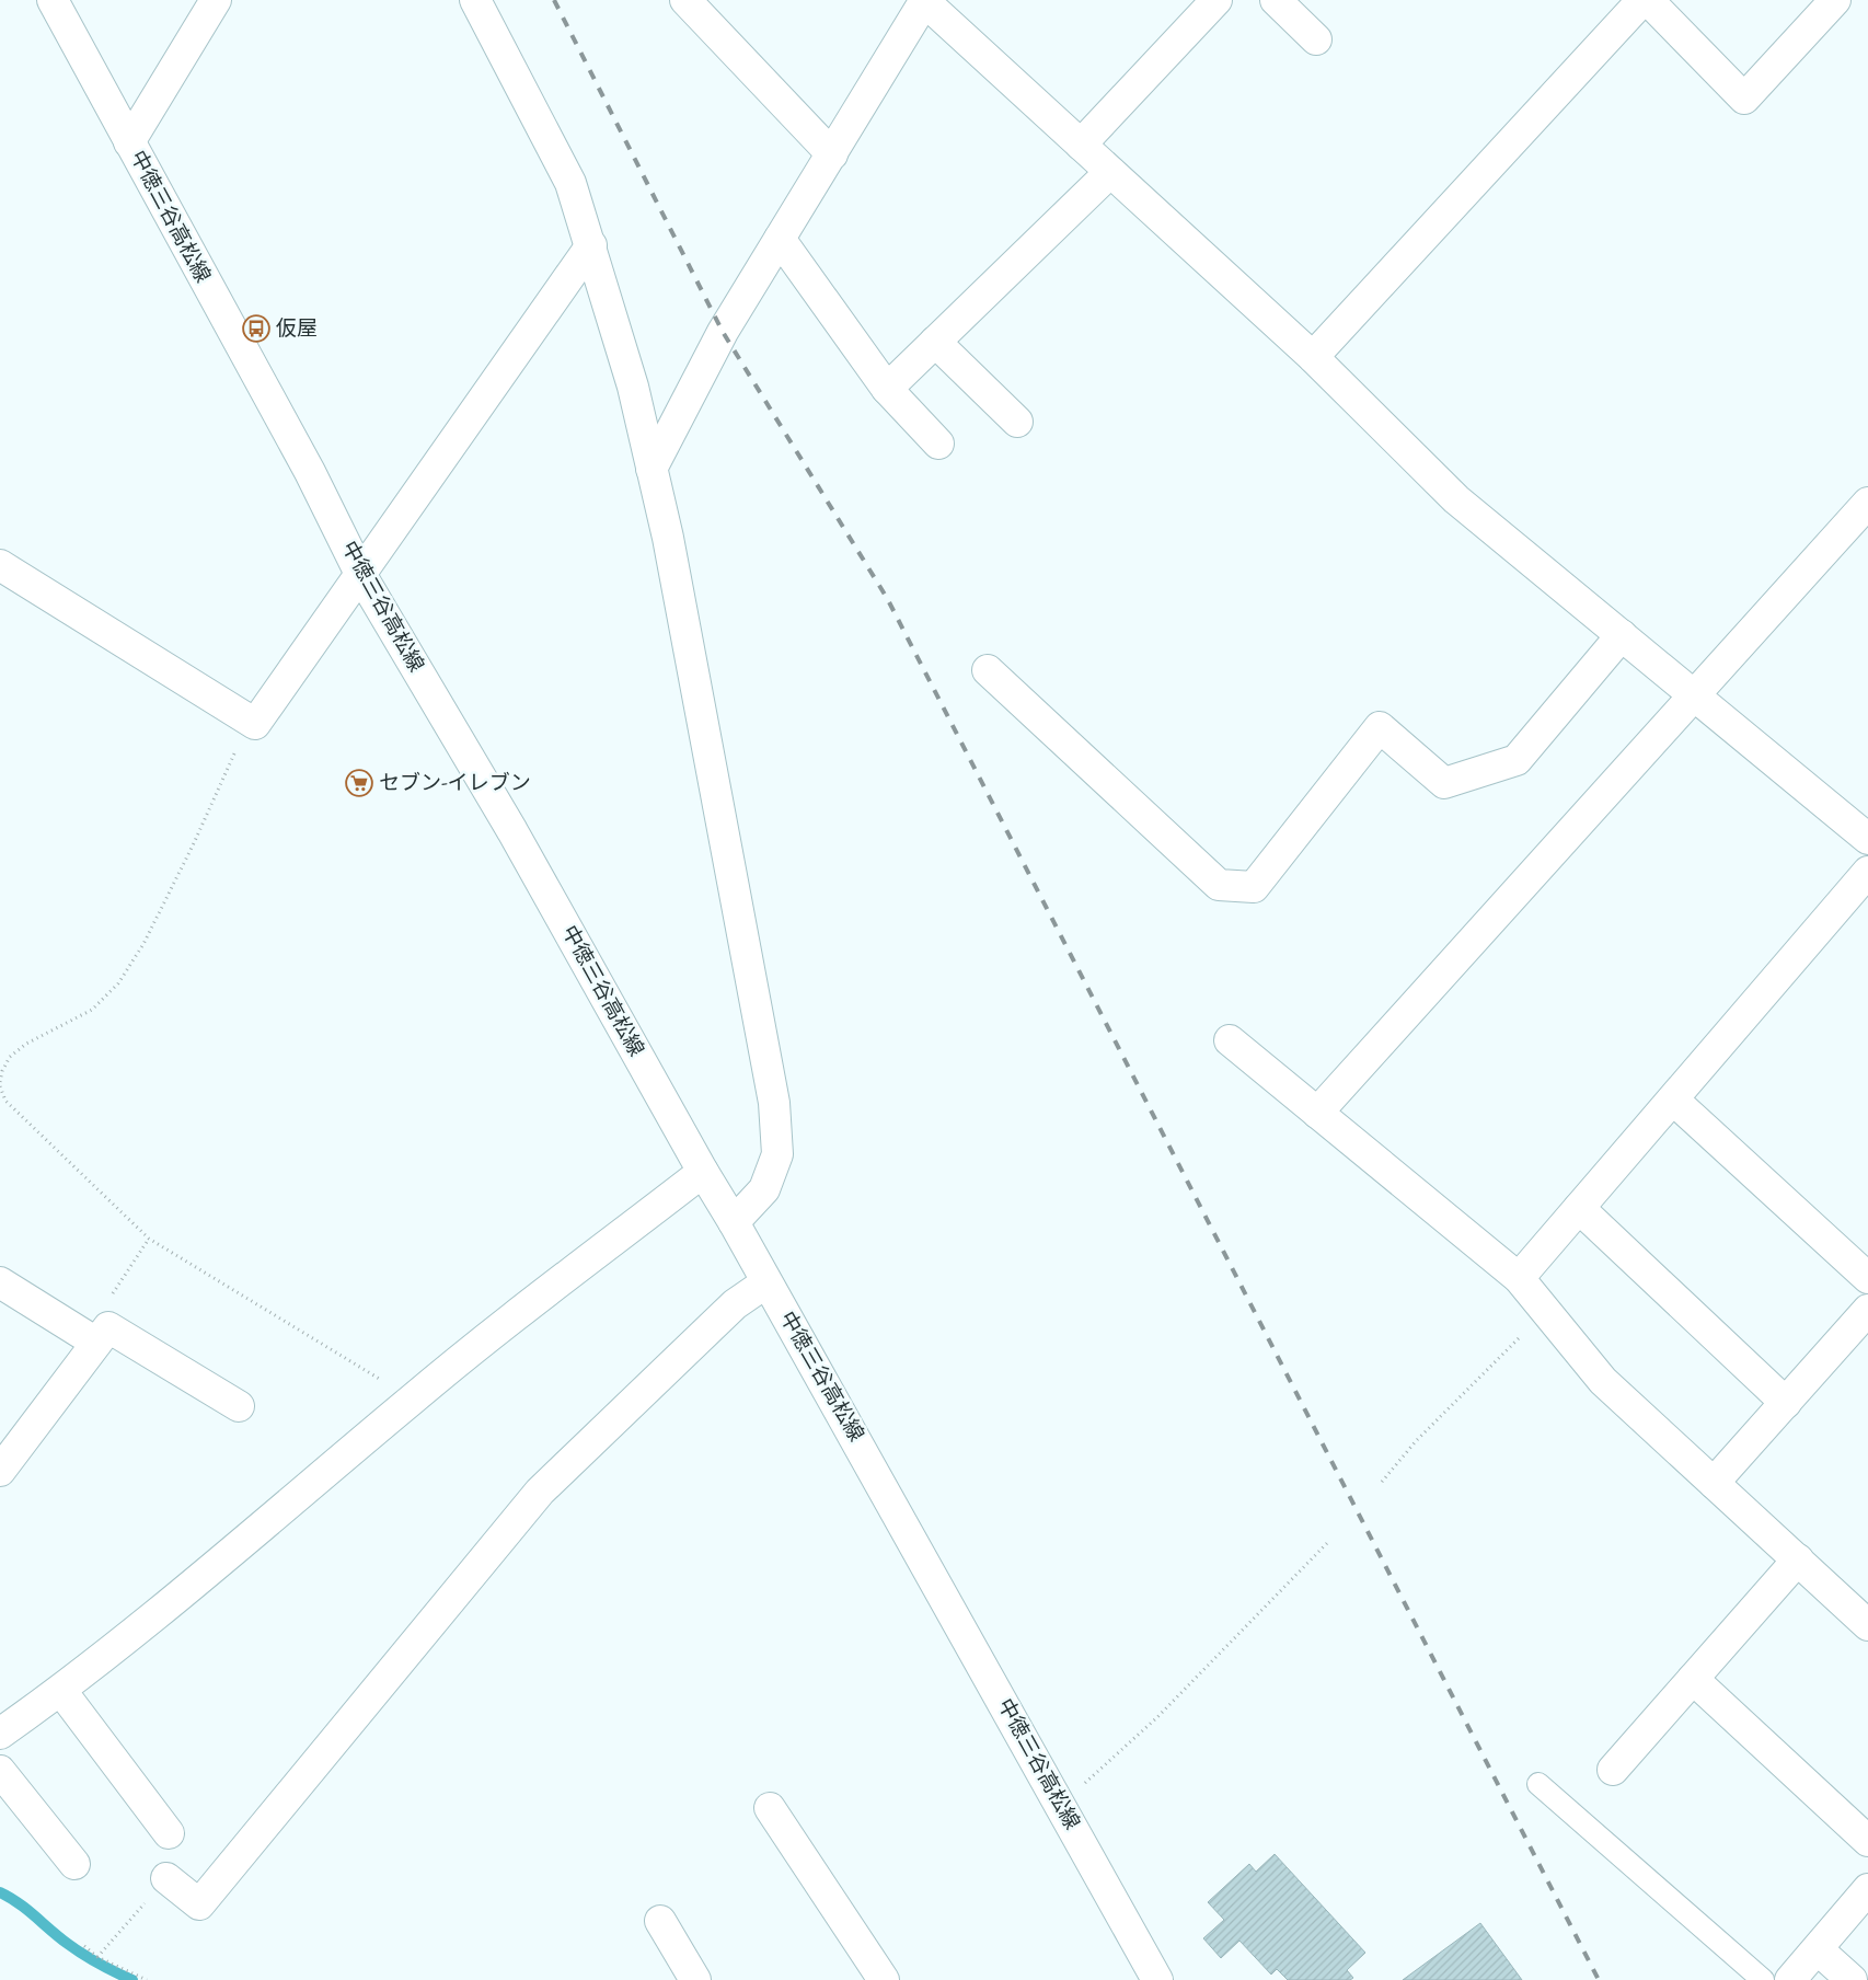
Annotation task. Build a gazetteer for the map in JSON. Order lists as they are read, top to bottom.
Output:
{
  "streets": {
    "street": ["中徳三谷高松線"]
  },
  "places": {
    "bus stop": ["仮屋"],
    "supermarket": ["セブン-イレブン"]
  }
}
